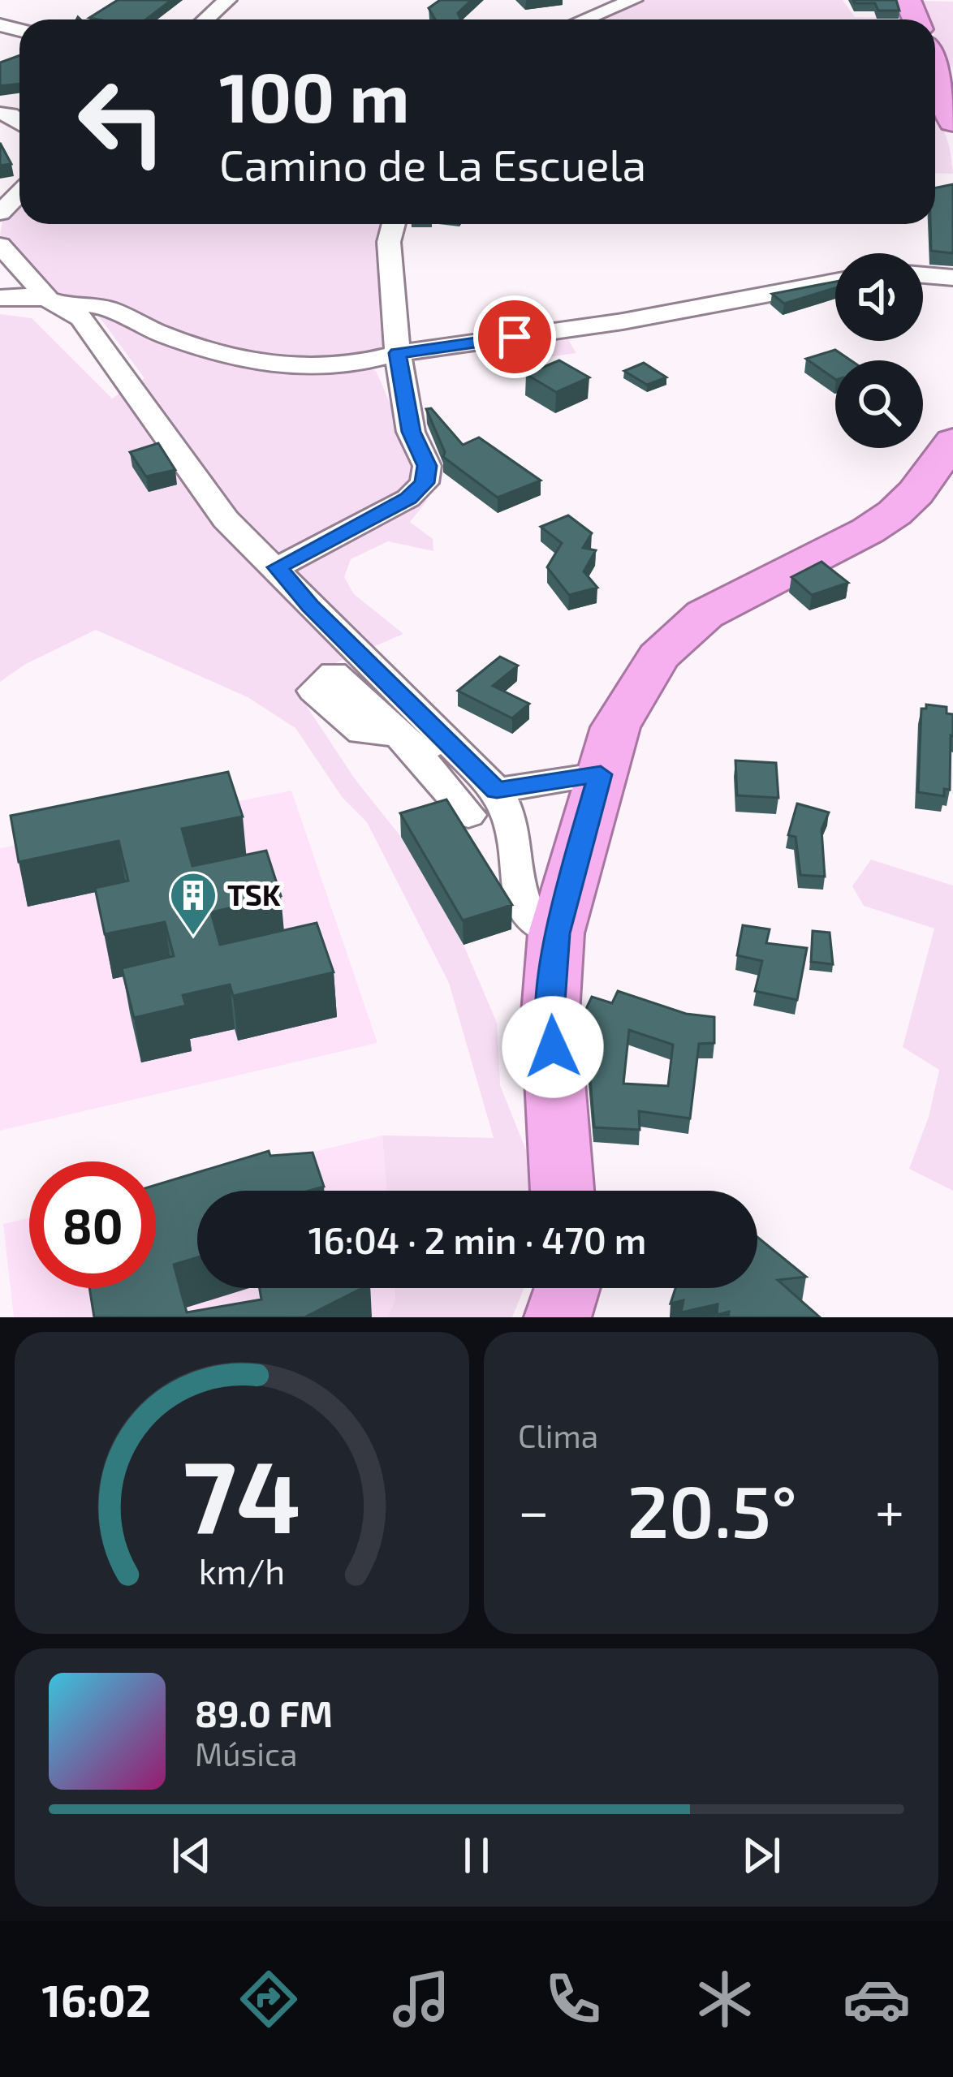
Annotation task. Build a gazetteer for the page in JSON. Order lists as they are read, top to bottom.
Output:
{
  "places": {
    "building": ["TSK"]
  },
  "page": {
    "turn": ["100 m", "Camino de La Escuela"],
    "limit": "80",
    "trip": "16:04 · 2 min · 470 m",
    "tile": "Clima",
    "heat": ["−", "20.5°", "+"],
    "song": ["89.0 FM", "Música"],
    "tabs": "16:02",
    "gauge": ["74", "km/h"]
  }
}
